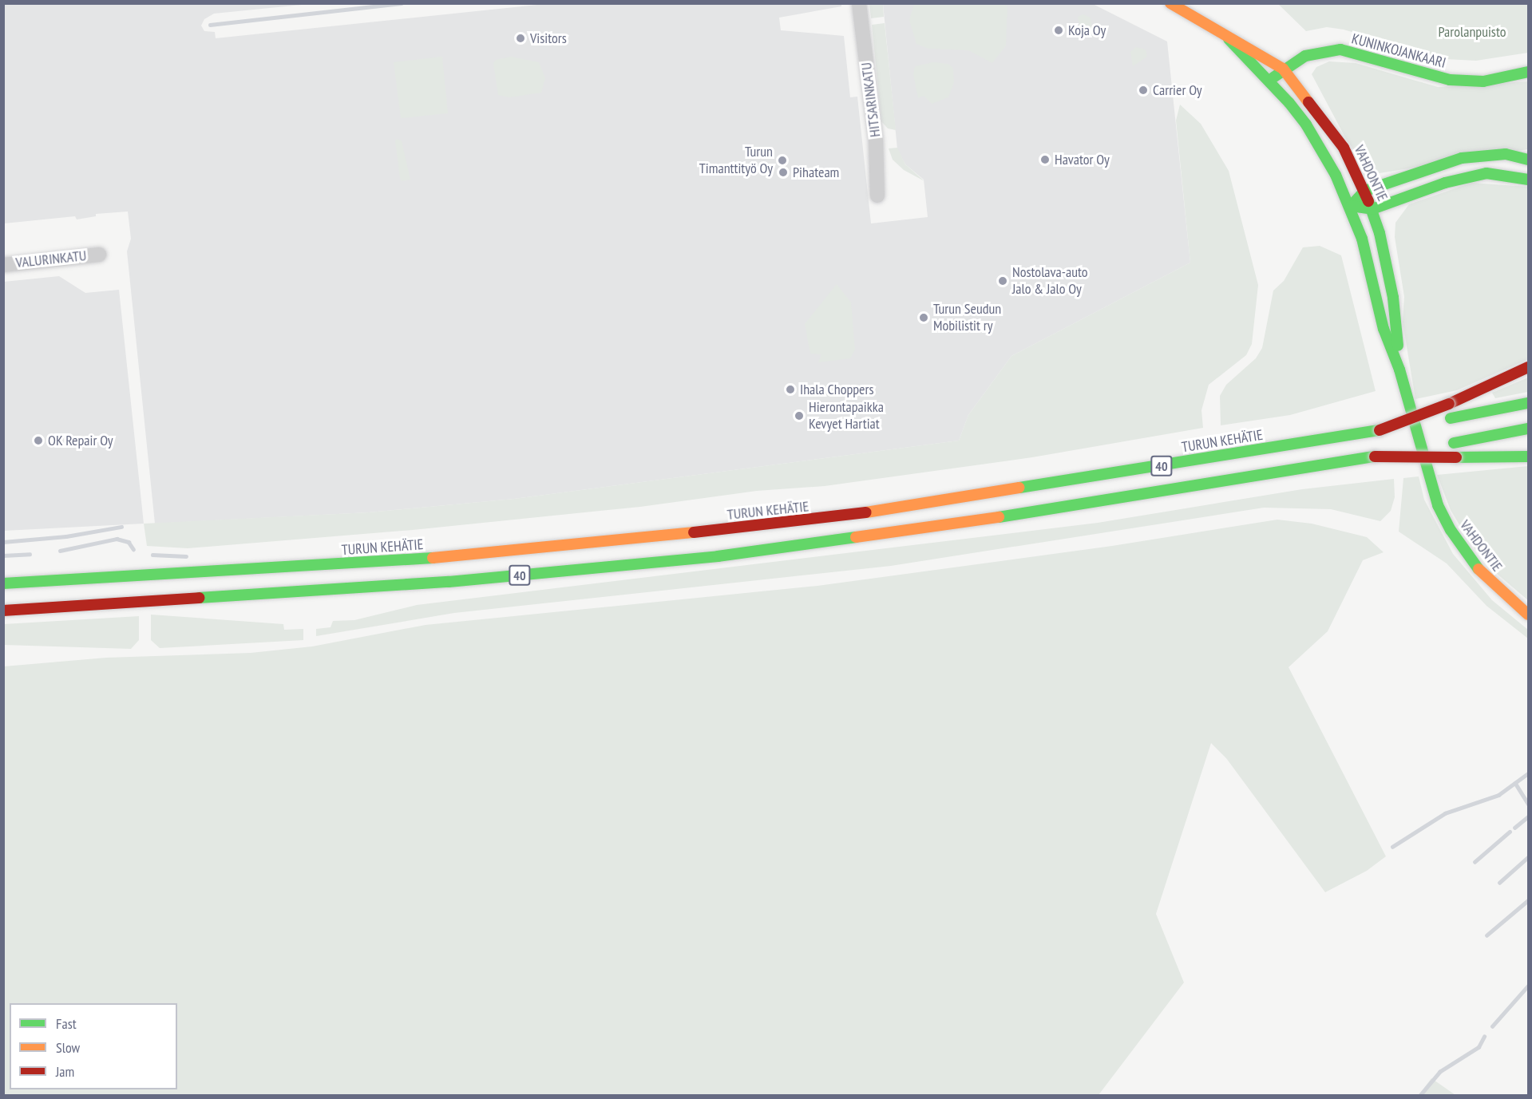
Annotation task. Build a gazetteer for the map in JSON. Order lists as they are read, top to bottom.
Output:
{
  "streets": {
    "main road": [
      "KUNINKOJANKAARI",
      "VAHDONTIE",
      "TURUN KEHÄTIE",
      "40"
    ],
    "street": ["HITSARINKATU", "VALURINKATU"]
  },
  "crossings": [
    ["KUNINKOJANKAARI", "VAHDONTIE"]
  ],
  "parks": ["Parolanpuisto"],
  "places": [
    "Koja Oy",
    "Visitors",
    "Carrier Oy",
    "Havator Oy",
    "Turun Timanttityö Oy",
    "Pihateam",
    "Nostolava-auto Jalo & Jalo Oy",
    "Turun Seudun Mobilistit ry",
    "Ihala Choppers",
    "Hierontapaikka Kevyet Hartiat",
    "OK Repair Oy"
  ],
  "legend": ["Fast", "Slow", "Jam"]
}
